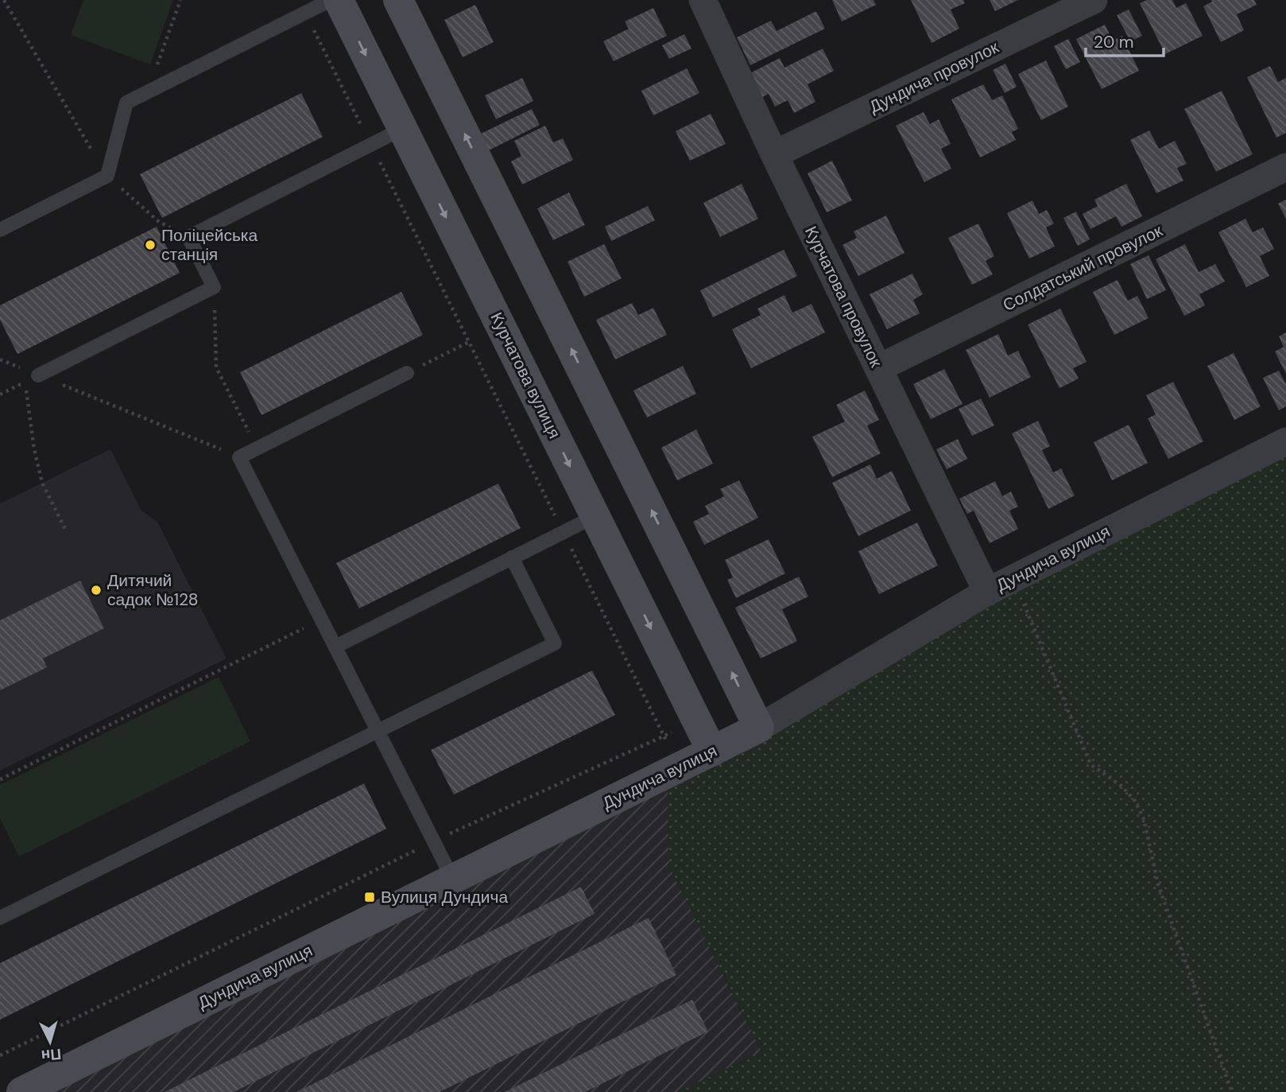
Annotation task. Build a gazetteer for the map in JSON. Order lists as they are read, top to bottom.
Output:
{
  "streets": {
    "street": [
      "Дундича провулок",
      "Солдатський провулок",
      "Курчатова провулок",
      "Курчатова вулиця",
      "Дундича вулиця"
    ]
  },
  "crossings": [
    ["Дундича провулок", "Курчатова провулок"],
    ["Солдатський провулок", "Курчатова провулок"],
    ["Курчатова провулок", "Дундича вулиця"],
    ["Курчатова вулиця", "Дундича вулиця"]
  ],
  "places": {
    "other": ["Поліцейська станція", "Дитячий садок №128"],
    "transit": ["Вулиця Дундича"]
  },
  "scale_bar": "20 m",
  "north": "bottom"
}
